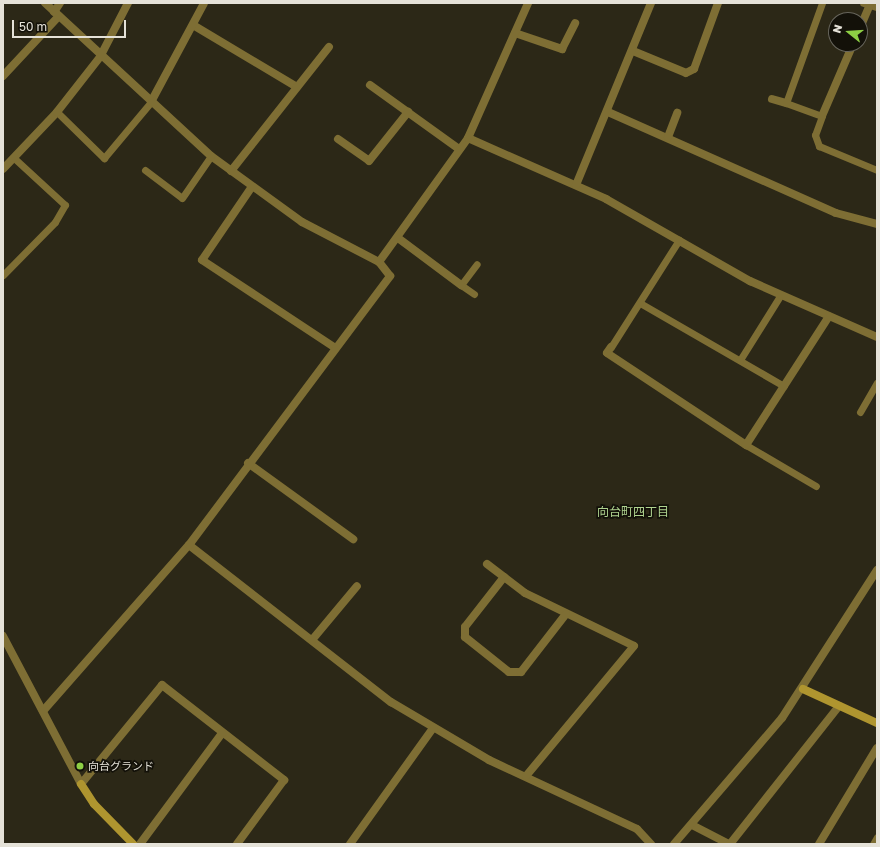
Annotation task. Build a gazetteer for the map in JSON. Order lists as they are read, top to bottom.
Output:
{
  "districts": ["向台町四丁目"],
  "places": ["向台グランド"],
  "scale_bar": "50 m",
  "north": "left"
}
